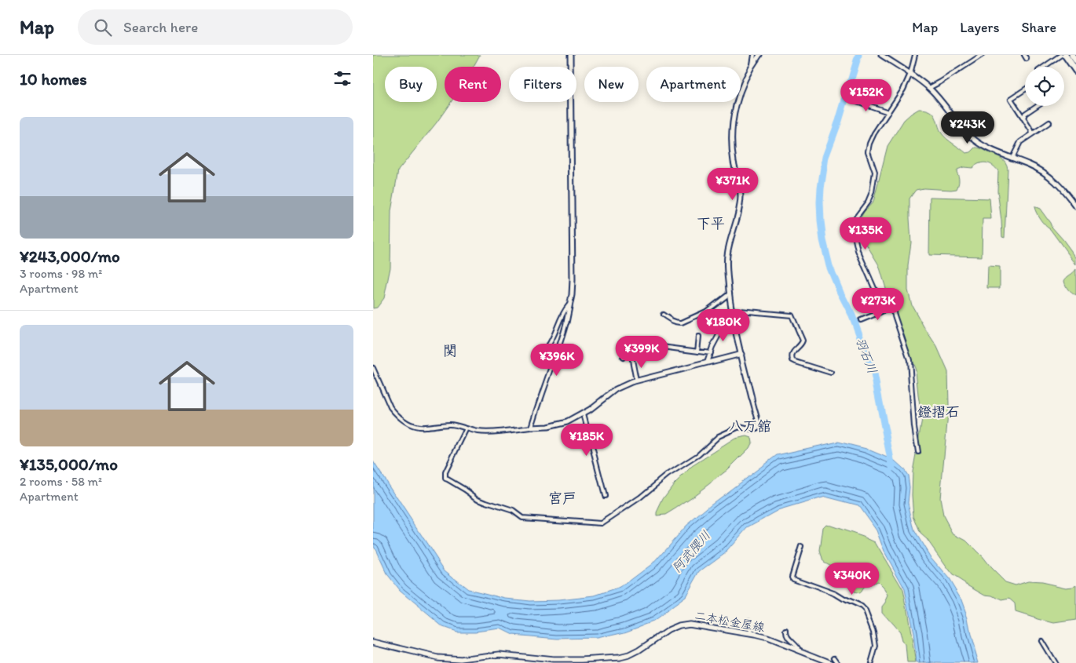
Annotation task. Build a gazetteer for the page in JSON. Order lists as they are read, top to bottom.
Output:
{
  "streets": {
    "main road": ["二本松金屋線"]
  },
  "districts": [
    "下平",
    "関",
    "鐙摺石",
    "八万舘",
    "宮戸"
  ],
  "water": ["羽石川", "阿武隈川"],
  "page": {
    "header": "Map",
    "search": "Search here",
    "nav": ["Map", "Layers", "Share"],
    "heading": "10 homes",
    "chip": [
      "Buy",
      "Rent",
      "Filters",
      "New",
      "Apartment"
    ],
    "price": [
      "¥152K",
      "¥243K",
      "¥371K",
      "¥135K",
      "¥273K",
      "¥180K",
      "¥399K",
      "¥396K",
      "¥185K",
      "¥340K"
    ],
    "list": [
      {
        "name": "¥243,000/mo",
        "note": "3 rooms · 98 m² · Apartment"
      },
      {
        "name": "¥135,000/mo",
        "note": "2 rooms · 58 m² · Apartment"
      }
    ]
  }
}
